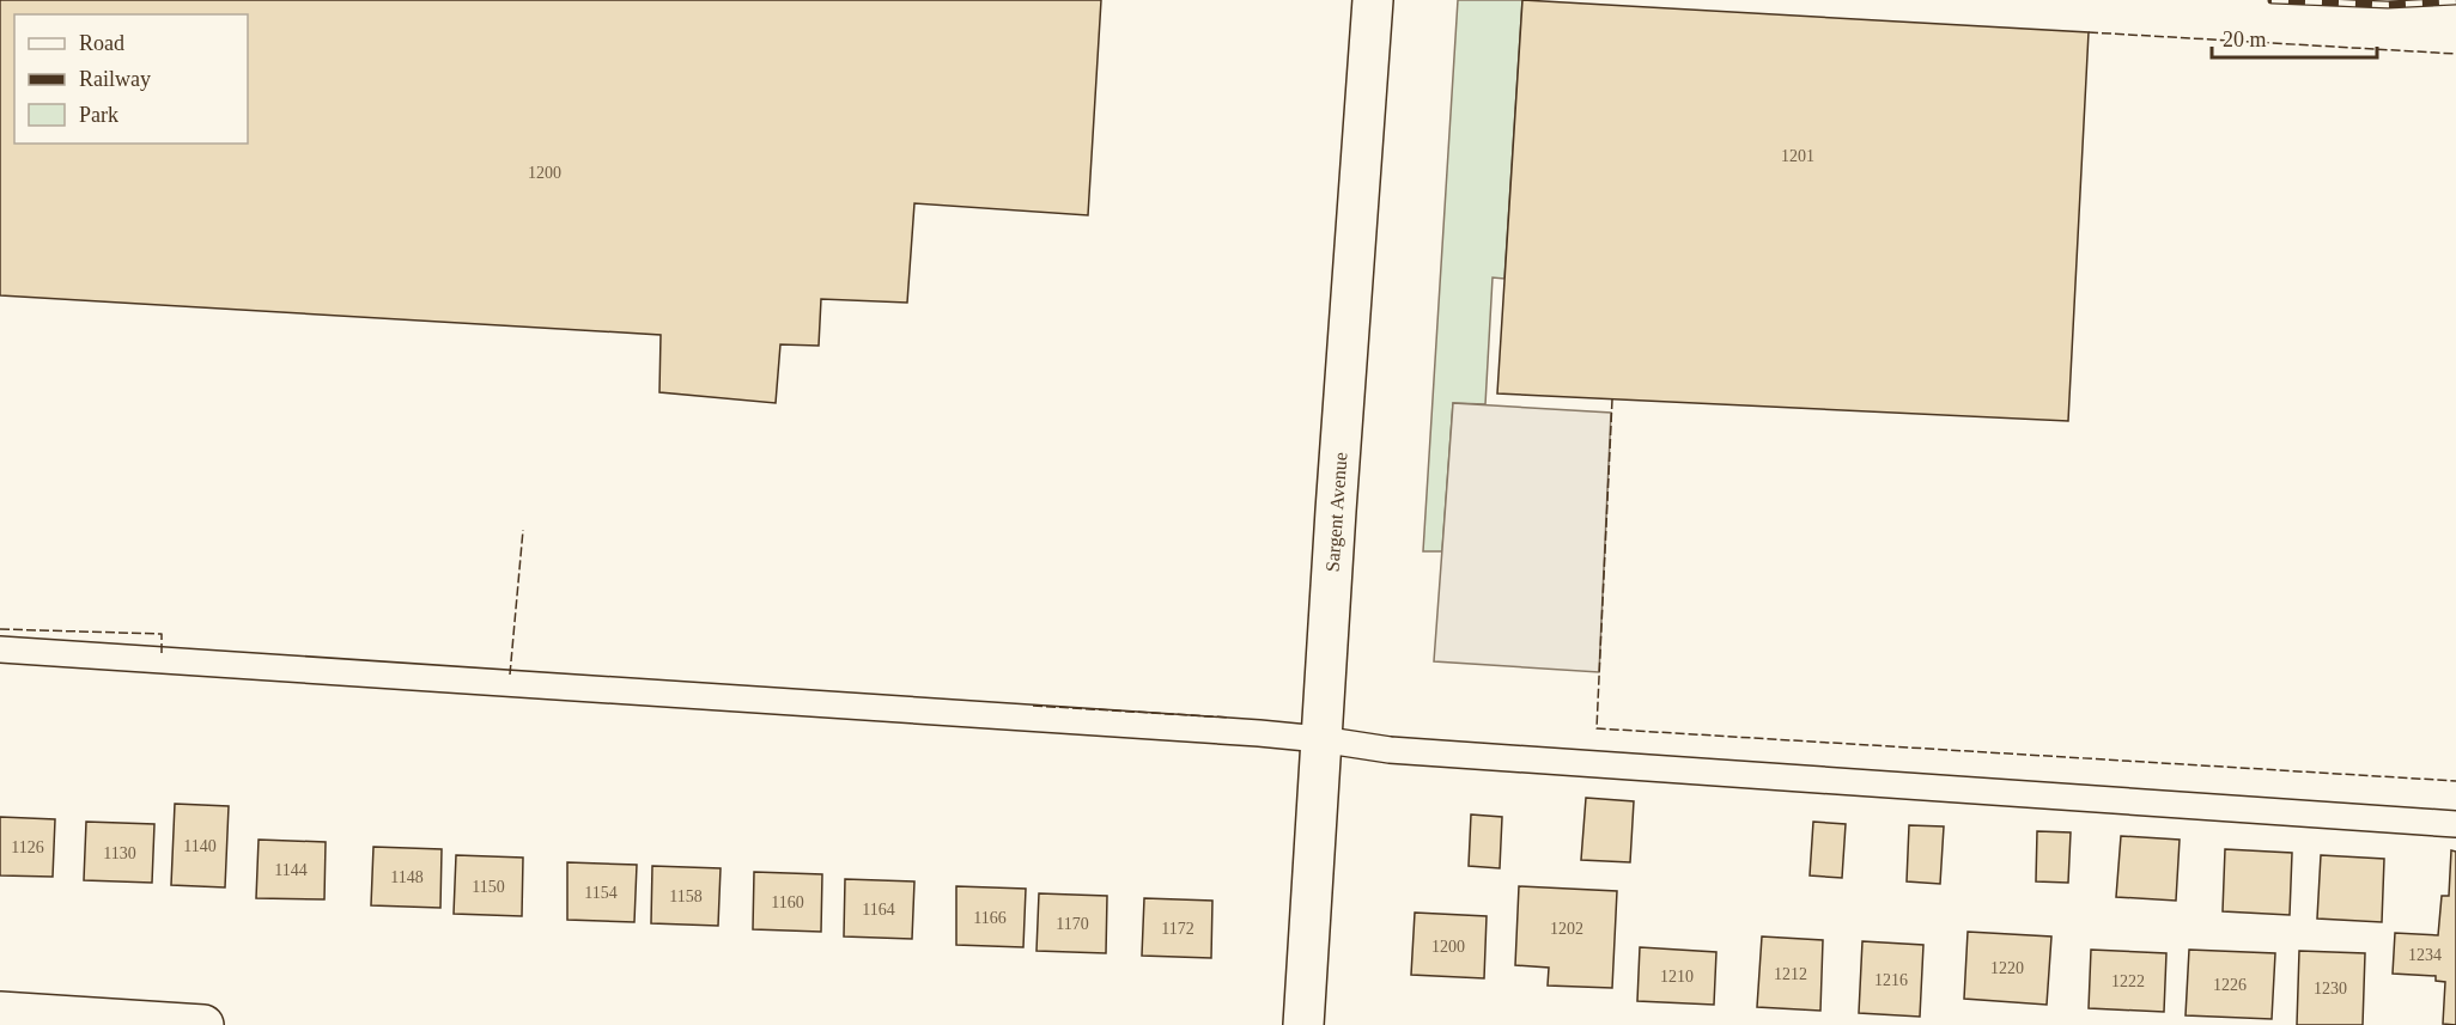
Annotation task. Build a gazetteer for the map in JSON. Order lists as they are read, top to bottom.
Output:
{
  "streets": {
    "main road": ["Sargent Avenue"]
  },
  "house_numbers": [
    "1201",
    "1200",
    "1140",
    "1126",
    "1130",
    "1144",
    "1148",
    "1150",
    "1154",
    "1158",
    "1160",
    "1164",
    "1166",
    "1170",
    "1172",
    "1202",
    "1200",
    "1234",
    "1220",
    "1212",
    "1210",
    "1216",
    "1222",
    "1226",
    "1230"
  ],
  "legend": ["Road", "Railway", "Park"],
  "scale_bar": "20 m"
}
